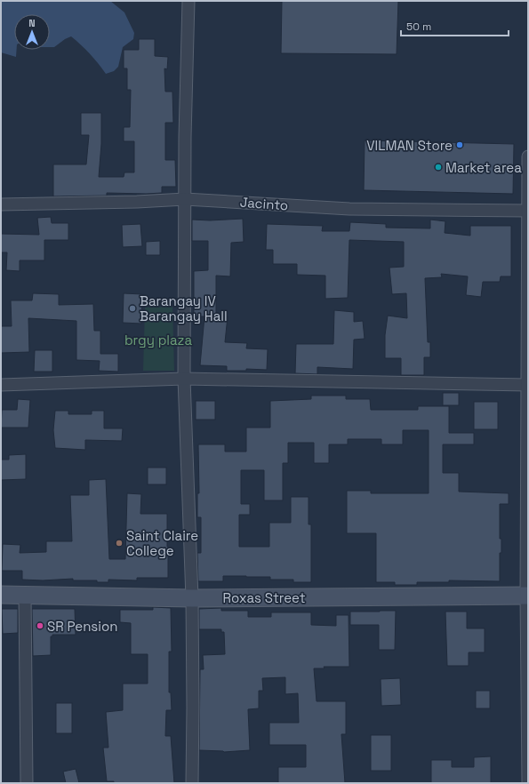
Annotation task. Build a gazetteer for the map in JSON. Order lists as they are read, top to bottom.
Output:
{
  "streets": {
    "main road": ["Roxas Street"],
    "street": ["Jacinto"]
  },
  "parks": ["brgy plaza"],
  "places": [
    "VILMAN Store",
    "Market area",
    "Barangay IV Barangay Hall",
    "Saint Claire College",
    "SR Pension"
  ],
  "scale_bar": "50 m",
  "north": "top"
}
